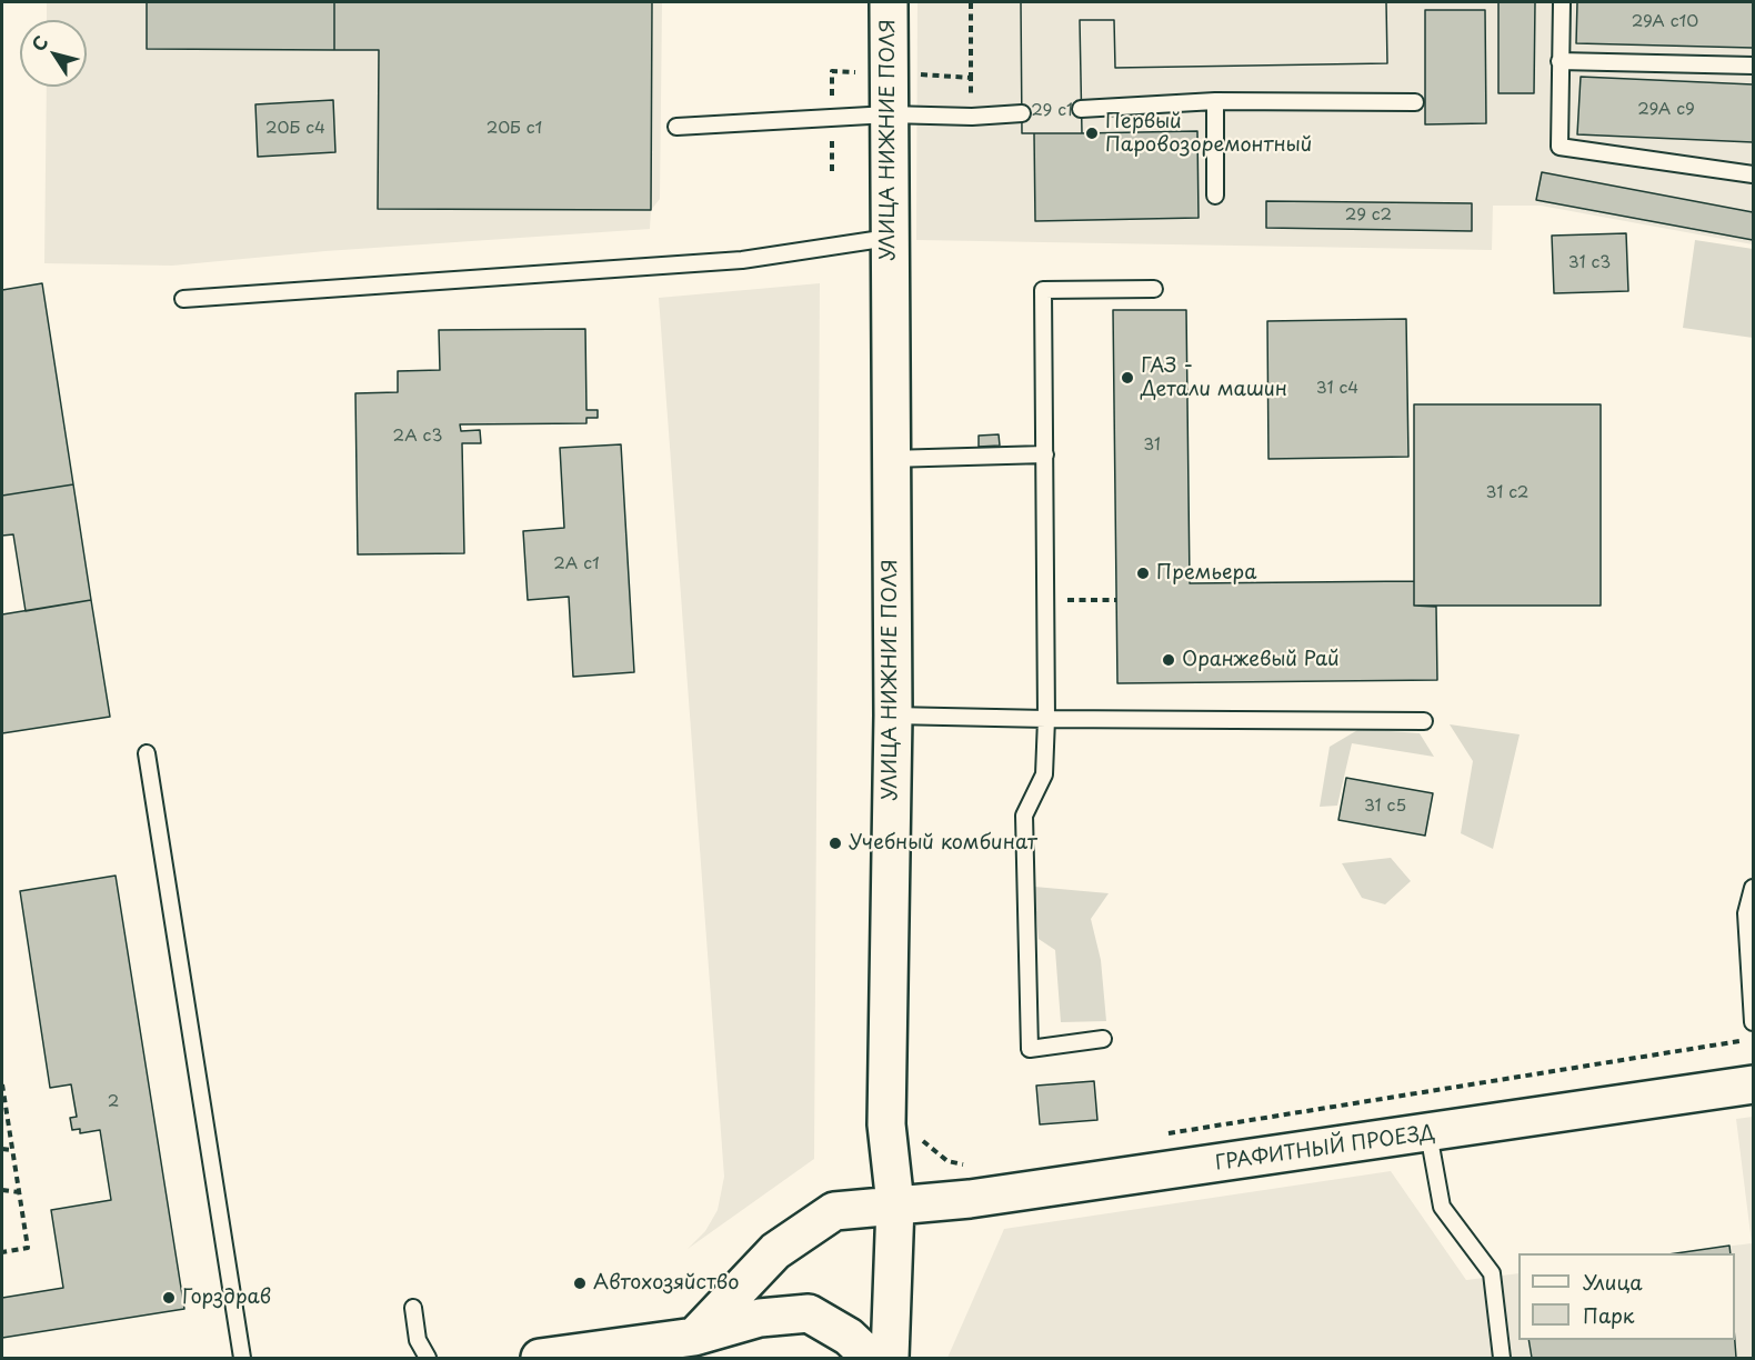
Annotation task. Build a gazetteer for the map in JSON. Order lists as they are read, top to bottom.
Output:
{
  "streets": {
    "main road": ["УЛИЦА НИЖНИЕ ПОЛЯ", "ГРАФИТНЫЙ ПРОЕЗД"]
  },
  "crossings": [
    ["УЛИЦА НИЖНИЕ ПОЛЯ", "ГРАФИТНЫЙ ПРОЕЗД"]
  ],
  "places": [
    "Первый Паровозоремонтный",
    "ГАЗ - Детали машин",
    "Премьера",
    "Оранжевый Рай",
    "Учебный комбинат",
    "Автохозяйство",
    "Горздрав"
  ],
  "house_numbers": [
    "29А с10",
    "29А с9",
    "29 c1",
    "20Б с4",
    "20Б с1",
    "29 c2",
    "31 c3",
    "31 с4",
    "2A c3",
    "31",
    "31 с2",
    "2А с1",
    "31 c5",
    "2"
  ],
  "legend": ["Улица", "Парк"],
  "north": "top left"
}
